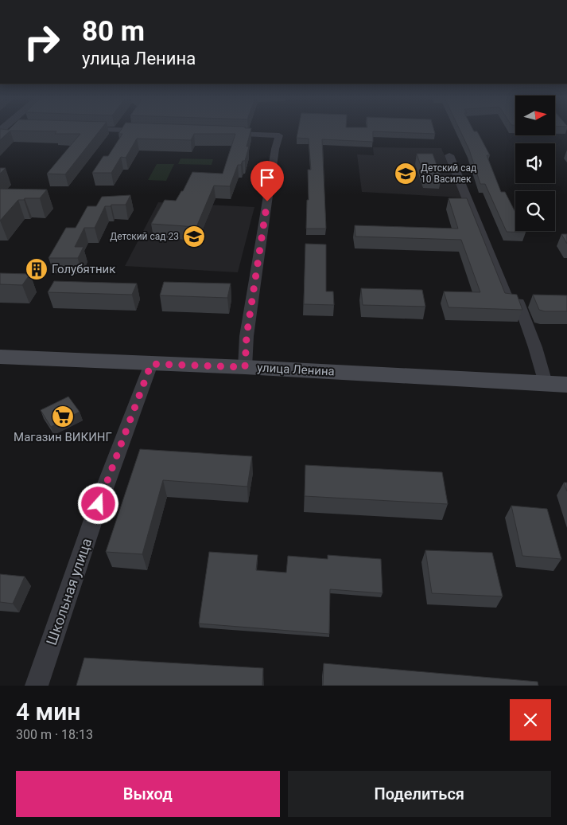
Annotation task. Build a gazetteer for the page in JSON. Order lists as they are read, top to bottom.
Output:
{
  "streets": {
    "main road": ["улица Ленина"],
    "street": ["Школьная улица"]
  },
  "crossings": [
    ["улица Ленина", "Школьная улица"]
  ],
  "places": {
    "school or university": ["Детский сад 10 Василек", "Детский сад 23"],
    "building": ["Голубятник"],
    "supermarket": ["Магазин ВИКИНГ"]
  },
  "north": "right",
  "page": {
    "turn": ["80 m", "улица Ленина"],
    "heading": ["4 мин", "300 m · 18:13"],
    "buttons": ["Выход", "Поделиться"]
  }
}
